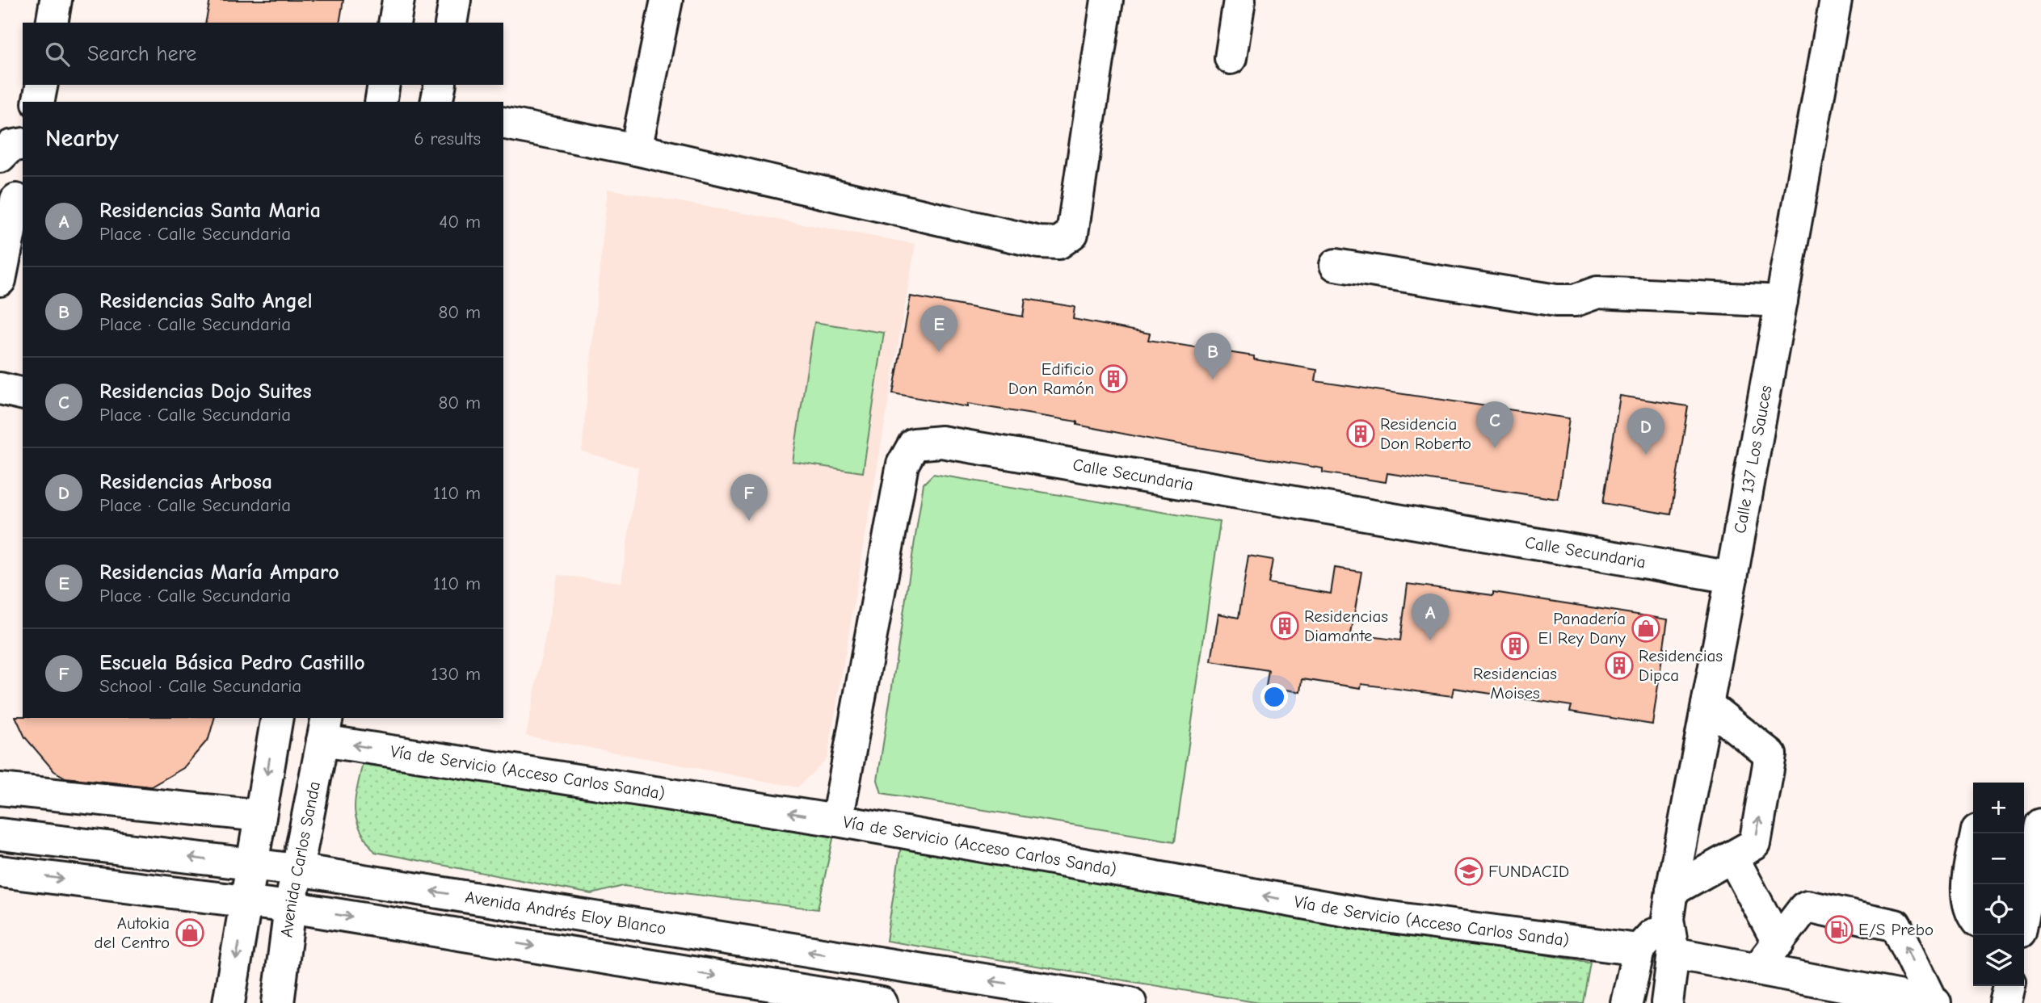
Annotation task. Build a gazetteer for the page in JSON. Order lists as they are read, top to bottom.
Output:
{
  "streets": {
    "street": [
      "Calle 137 Los Sauces",
      "Calle Secundaria",
      "Vía de Servicio (Acceso Carlos Sanda)",
      "Avenida Carlos Sanda",
      "Avenida Andrés Eloy Blanco"
    ]
  },
  "crossings": [
    ["Calle 137 Los Sauces", "Calle Secundaria"],
    ["Calle Secundaria", "Vía de Servicio (Acceso Carlos Sanda)"],
    ["Vía de Servicio (Acceso Carlos Sanda)", "Avenida Carlos Sanda"],
    ["Avenida Carlos Sanda", "Avenida Andrés Eloy Blanco"]
  ],
  "places": {
    "building": [
      "Edificio Don Ramón",
      "Residencia Don Roberto",
      "Residencias Diamante",
      "Residencias Moises",
      "Residencias Dipca"
    ],
    "shop": ["Panadería El Rey Dany", "Autokia del Centro"],
    "school or university": ["FUNDACID"],
    "fuel station": ["E/S Prebo"]
  },
  "page": {
    "search": "Search here",
    "heading": ["Nearby", "6 results"],
    "list": [
      {
        "mark": "A",
        "name": "Residencias Santa Maria",
        "note": "Place · Calle Secundaria",
        "value": "40 m"
      },
      {
        "mark": "B",
        "name": "Residencias Salto Angel",
        "note": "Place · Calle Secundaria",
        "value": "80 m"
      },
      {
        "mark": "C",
        "name": "Residencias Dojo Suites",
        "note": "Place · Calle Secundaria",
        "value": "80 m"
      },
      {
        "mark": "D",
        "name": "Residencias Arbosa",
        "note": "Place · Calle Secundaria",
        "value": "110 m"
      },
      {
        "mark": "E",
        "name": "Residencias María Amparo",
        "note": "Place · Calle Secundaria",
        "value": "110 m"
      },
      {
        "mark": "F",
        "name": "Escuela Básica Pedro Castillo",
        "note": "School · Calle Secundaria",
        "value": "130 m"
      }
    ],
    "pins": [
      "E",
      "B",
      "C",
      "D",
      "F",
      "A"
    ],
    "map_buttons": ["+", "−"]
  }
}
